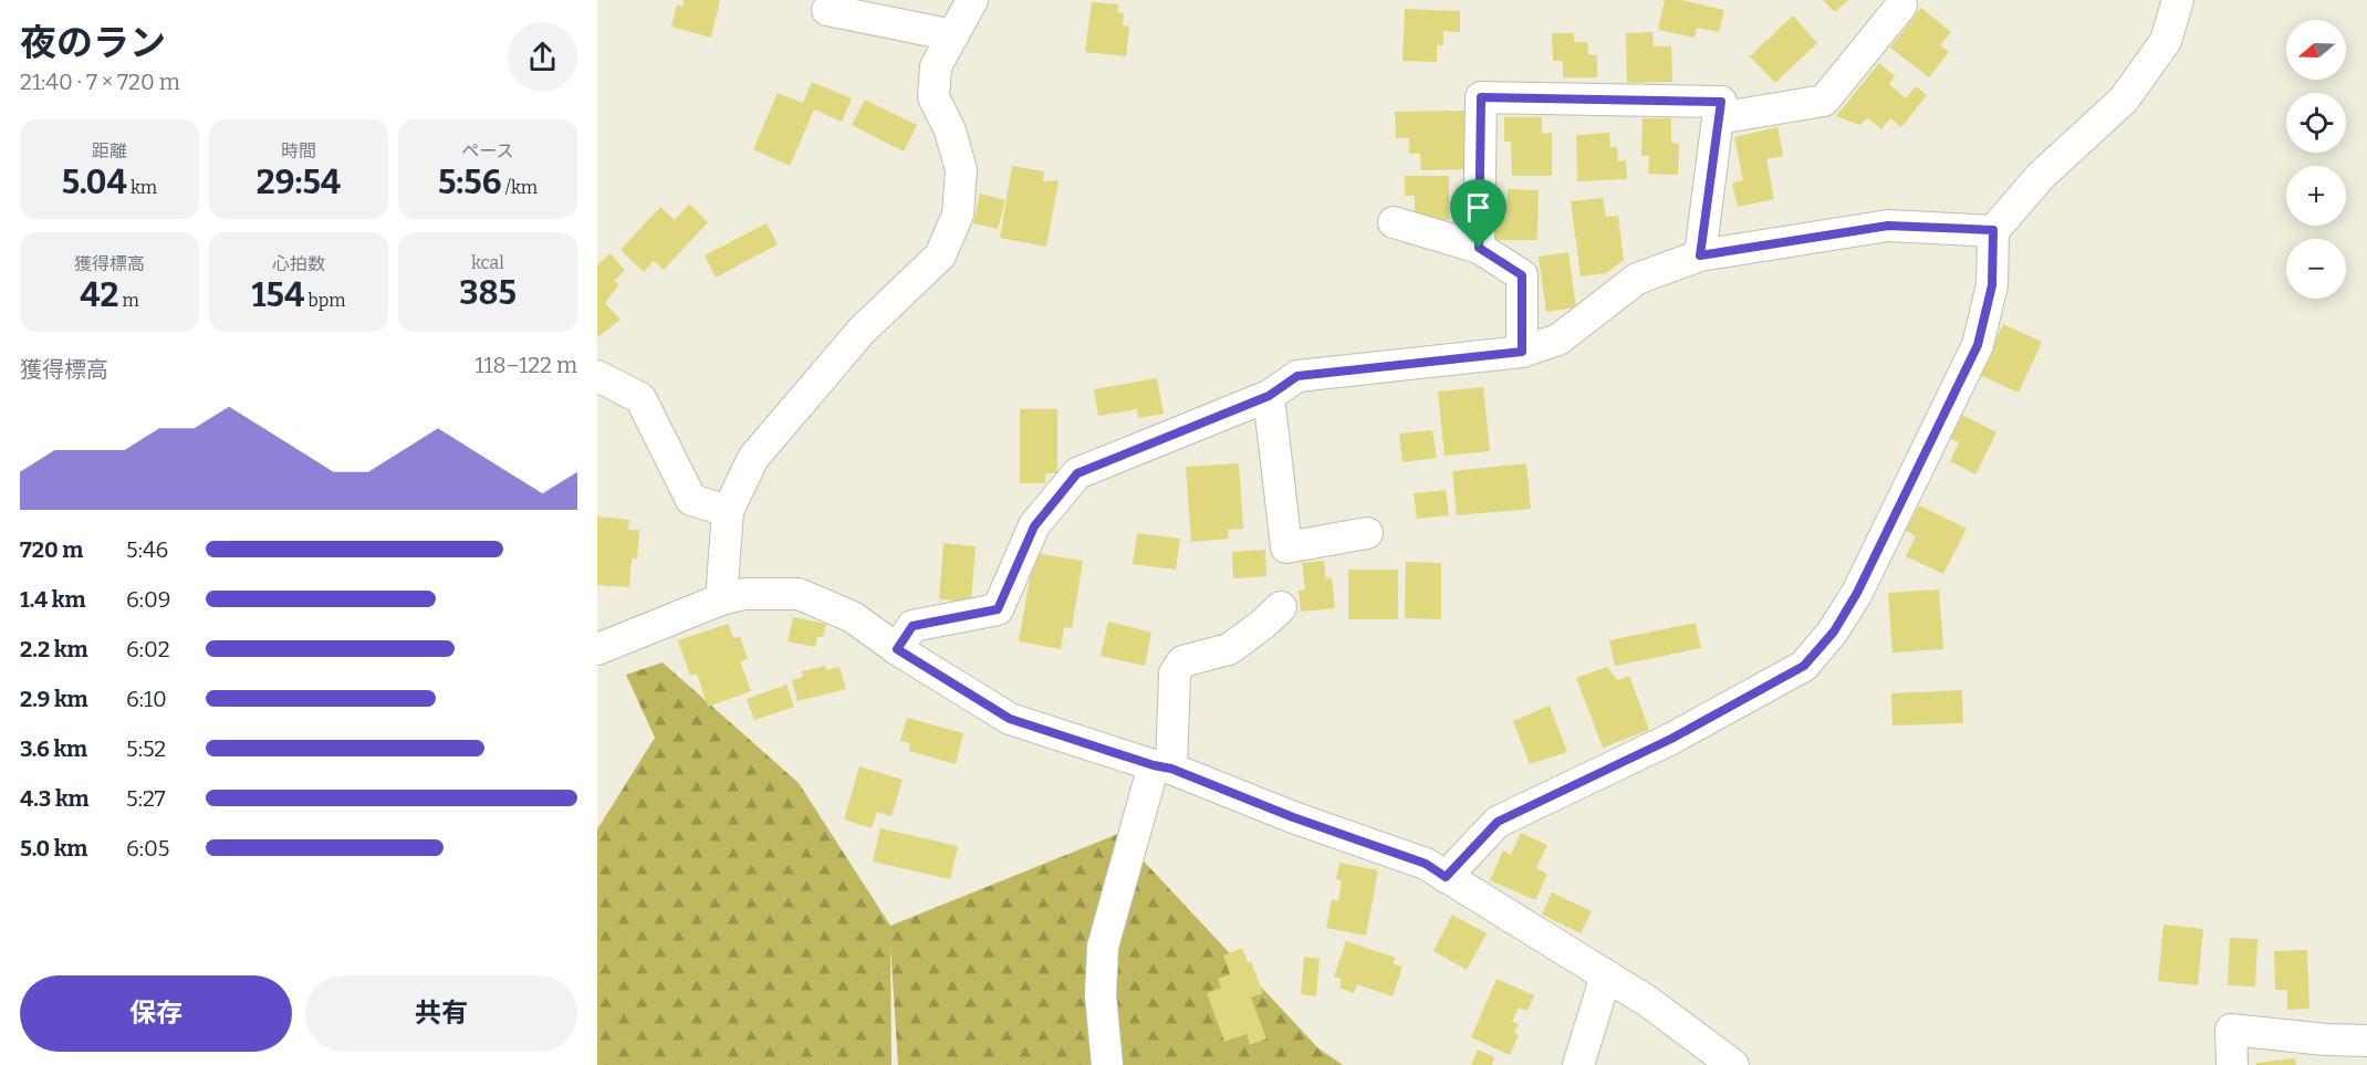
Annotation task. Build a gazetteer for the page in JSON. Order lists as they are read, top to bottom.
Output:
{
  "north": "left",
  "page": {
    "heading": ["夜のラン", "21:40 · 7 × 720 m"],
    "map_buttons": ["+", "−"],
    "stats": [
      ["距離", "5.04 km"],
      ["時間", "29:54"],
      ["ペース", "5:56 /km"],
      ["獲得標高", "42 m"],
      ["心拍数", "154 bpm"],
      ["kcal", "385"]
    ],
    "chart": ["獲得標高", "118–122 m"],
    "list": [
      {
        "name": "720 m",
        "note": "5:46"
      },
      {
        "name": "1.4 km",
        "note": "6:09"
      },
      {
        "name": "2.2 km",
        "note": "6:02"
      },
      {
        "name": "2.9 km",
        "note": "6:10"
      },
      {
        "name": "3.6 km",
        "note": "5:52"
      },
      {
        "name": "4.3 km",
        "note": "5:27"
      },
      {
        "name": "5.0 km",
        "note": "6:05"
      }
    ],
    "buttons": ["保存", "共有"]
  }
}
